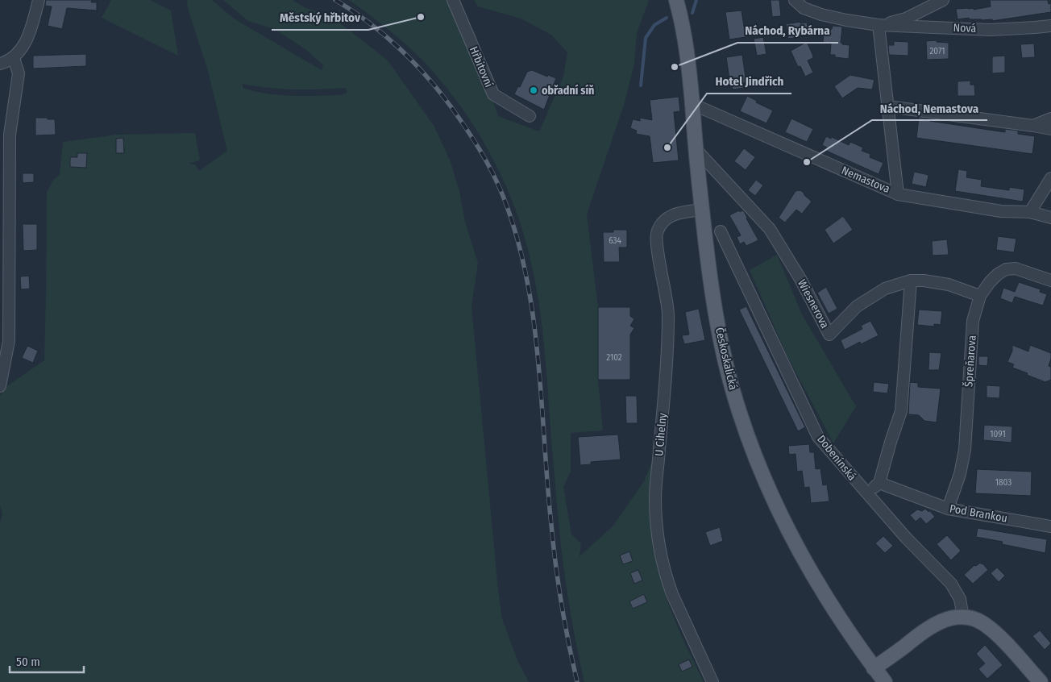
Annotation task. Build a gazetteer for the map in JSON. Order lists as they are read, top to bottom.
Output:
{
  "streets": {
    "main road": ["Českoskalická"],
    "street": [
      "Nová",
      "Hřbitovní",
      "Nemastova",
      "Wiesnerova",
      "Špreňarova",
      "U Cihelny",
      "Dobenínská",
      "Pod Brankou"
    ]
  },
  "crossings": [
    ["Nemastova", "Českoskalická"],
    ["Wiesnerova", "Českoskalická"],
    ["Českoskalická", "U Cihelny"],
    ["Špreňarova", "Pod Brankou"]
  ],
  "places": [
    "Městský hřbitov",
    "Náchod, Rybárna",
    "obřadní síň",
    "Hotel Jindřich",
    "Náchod, Nemastova"
  ],
  "house_numbers": [
    "2071",
    "634",
    "2102",
    "1091",
    "1803"
  ],
  "scale_bar": "50 m"
}
